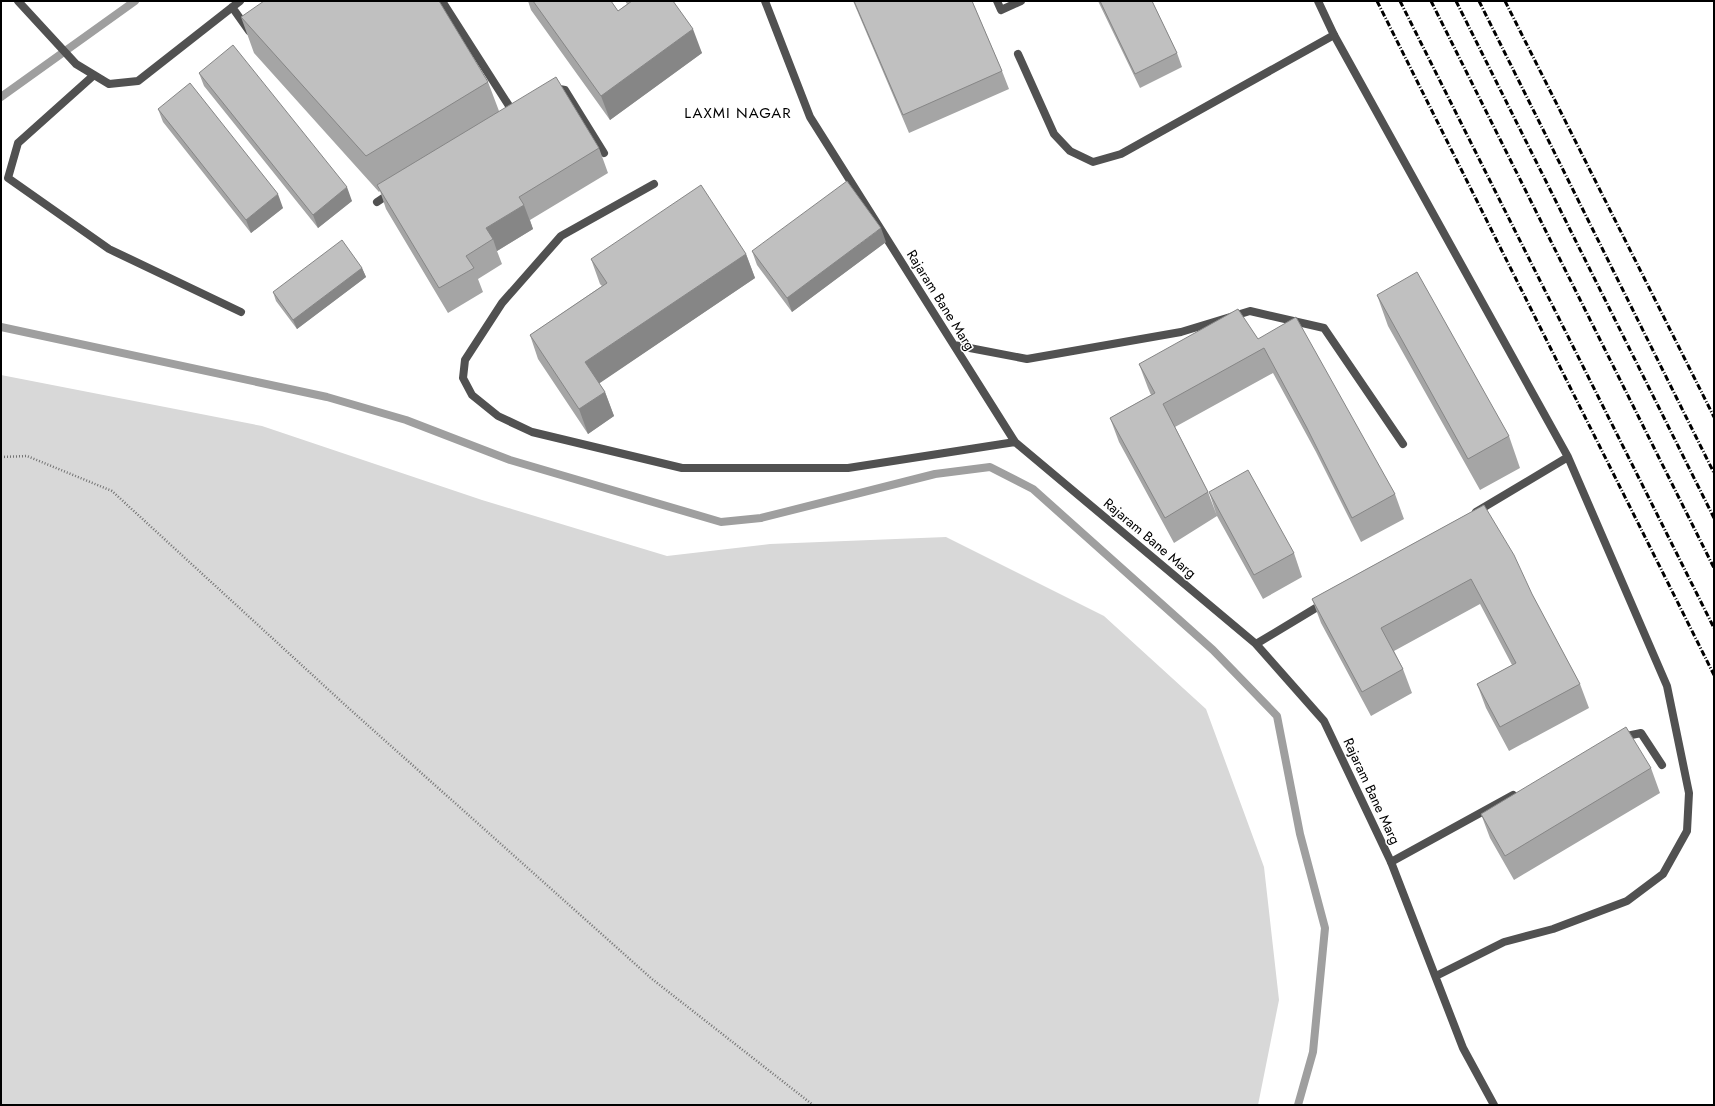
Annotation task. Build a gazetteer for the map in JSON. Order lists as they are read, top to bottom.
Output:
{
  "streets": {
    "street": ["Rajaram Bane Marg"]
  },
  "districts": ["LAXMI NAGAR"]
}
